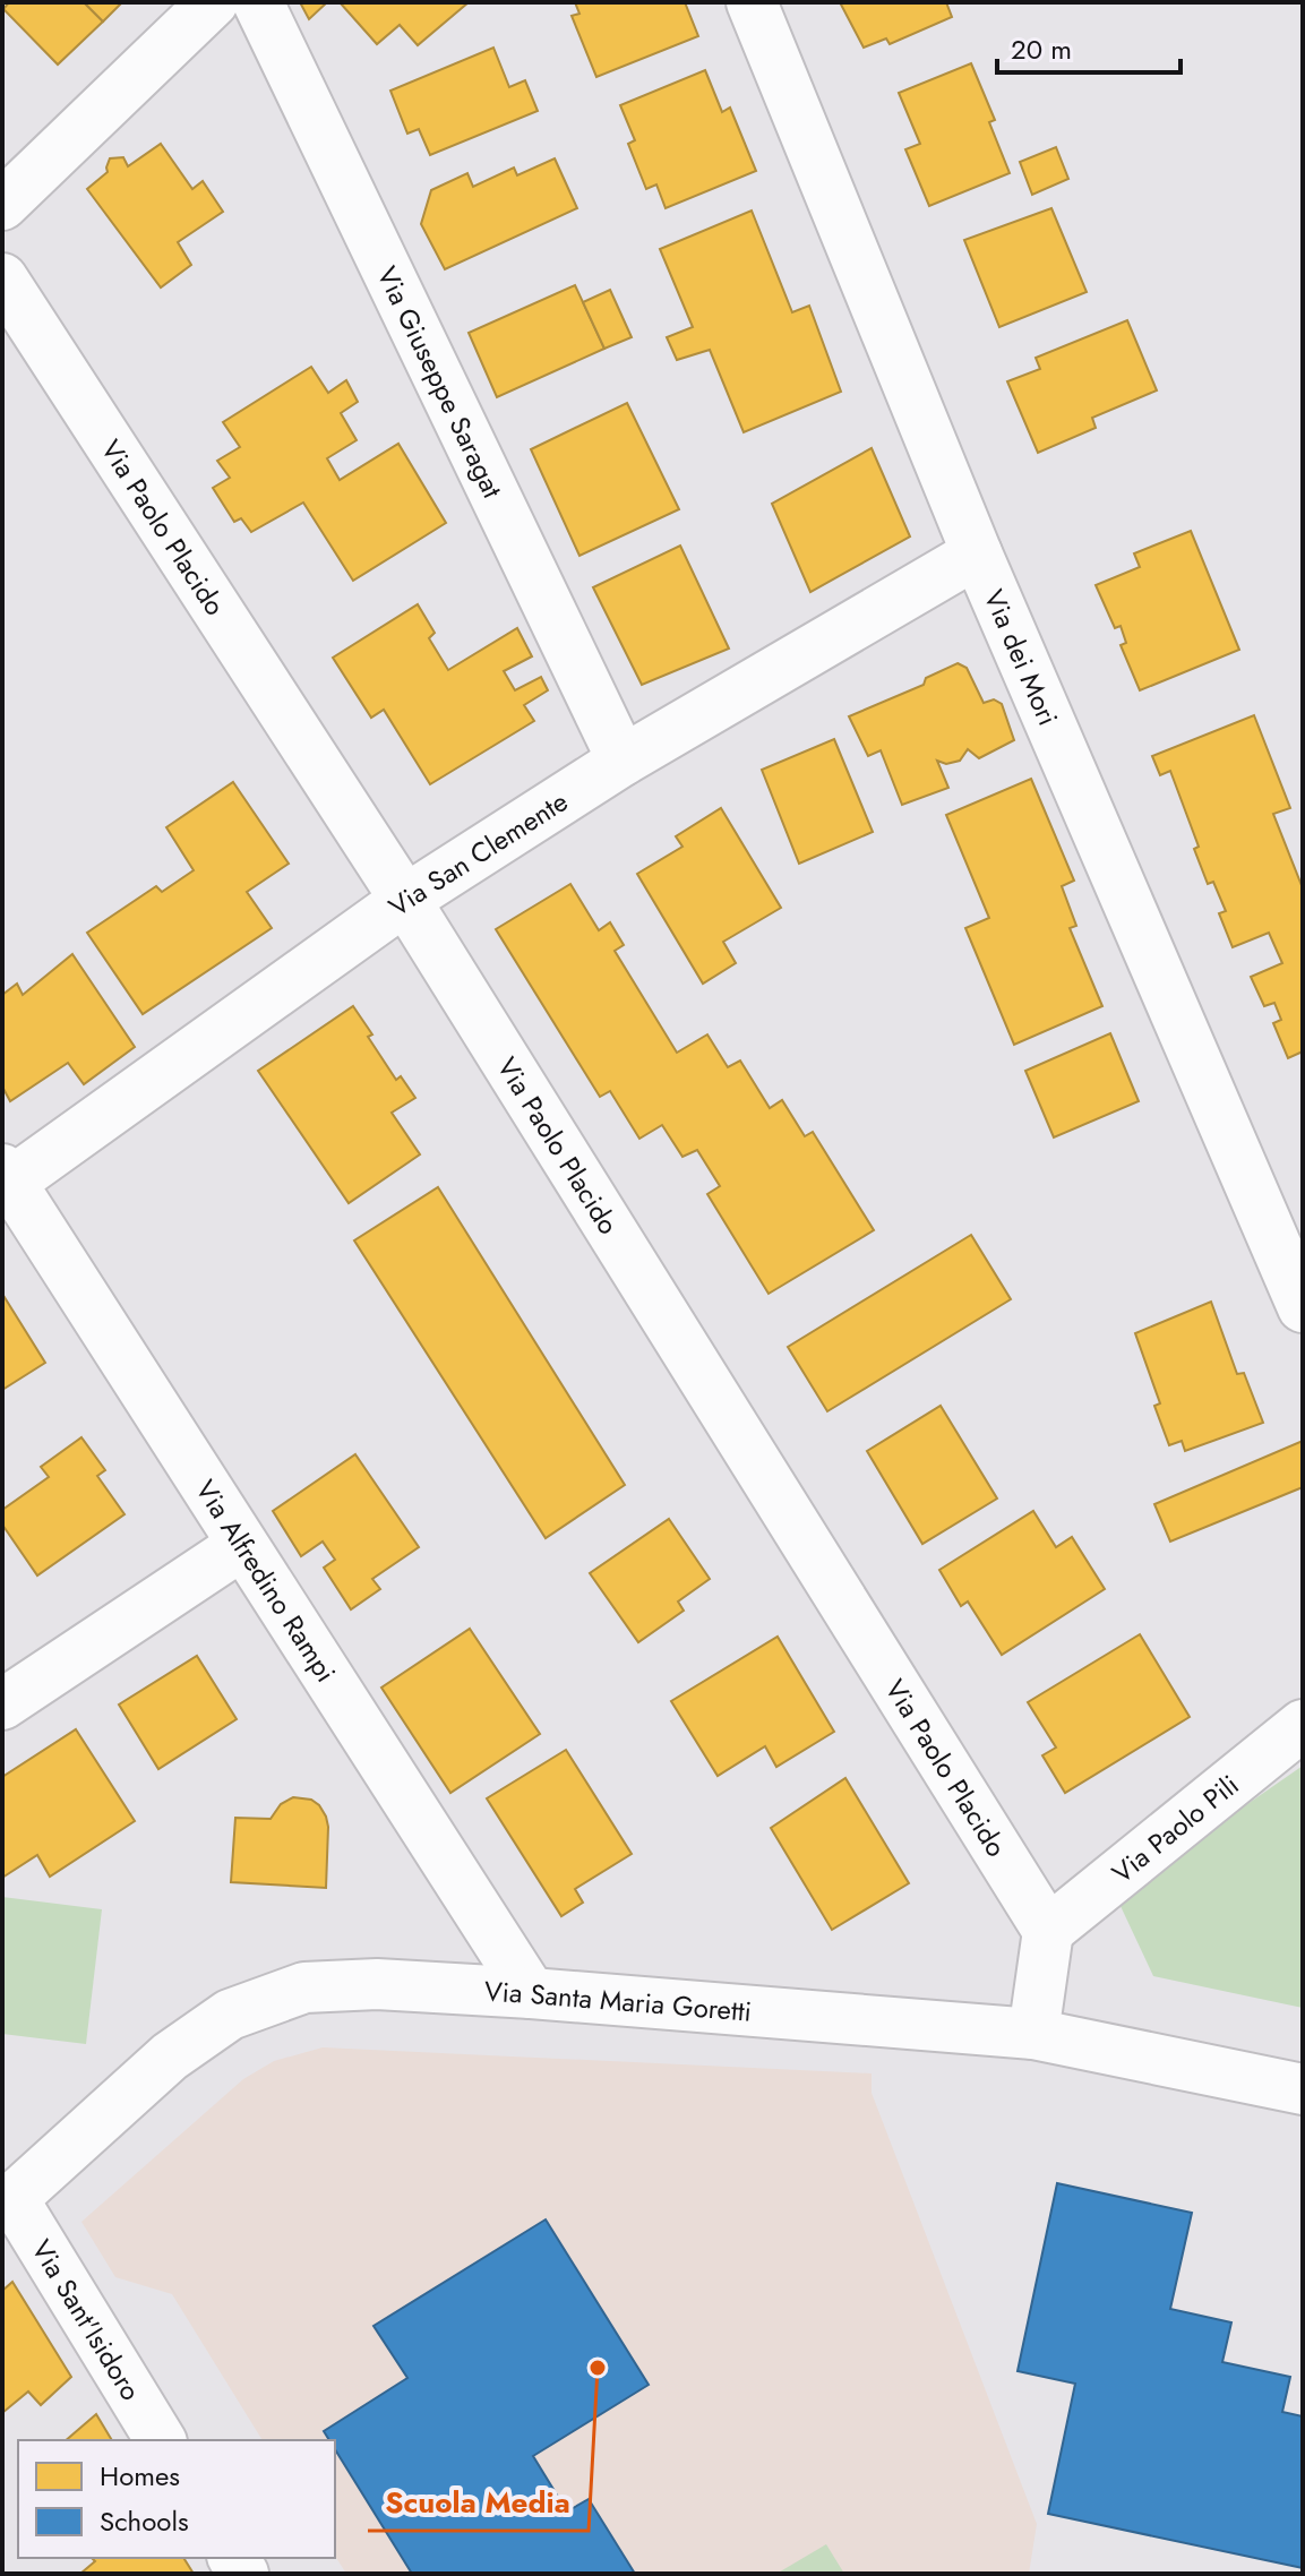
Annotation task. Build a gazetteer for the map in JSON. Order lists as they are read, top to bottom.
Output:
{
  "streets": {
    "street": [
      "Via Giuseppe Saragat",
      "Via Paolo Placido",
      "Via dei Mori",
      "Via San Clemente",
      "Via Alfredino Rampi",
      "Via Paolo Pili",
      "Via Santa Maria Goretti",
      "Via Sant'Isidoro"
    ]
  },
  "crossings": [
    ["Via Giuseppe Saragat", "Via San Clemente"],
    ["Via Paolo Placido", "Via San Clemente"],
    ["Via Paolo Placido", "Via Paolo Pili"],
    ["Via dei Mori", "Via San Clemente"],
    ["Via San Clemente", "Via Alfredino Rampi"],
    ["Via Alfredino Rampi", "Via Santa Maria Goretti"],
    ["Via Santa Maria Goretti", "Via Sant'Isidoro"]
  ],
  "places": ["Scuola Media"],
  "legend": ["Homes", "Schools"],
  "scale_bar": "20 m"
}
